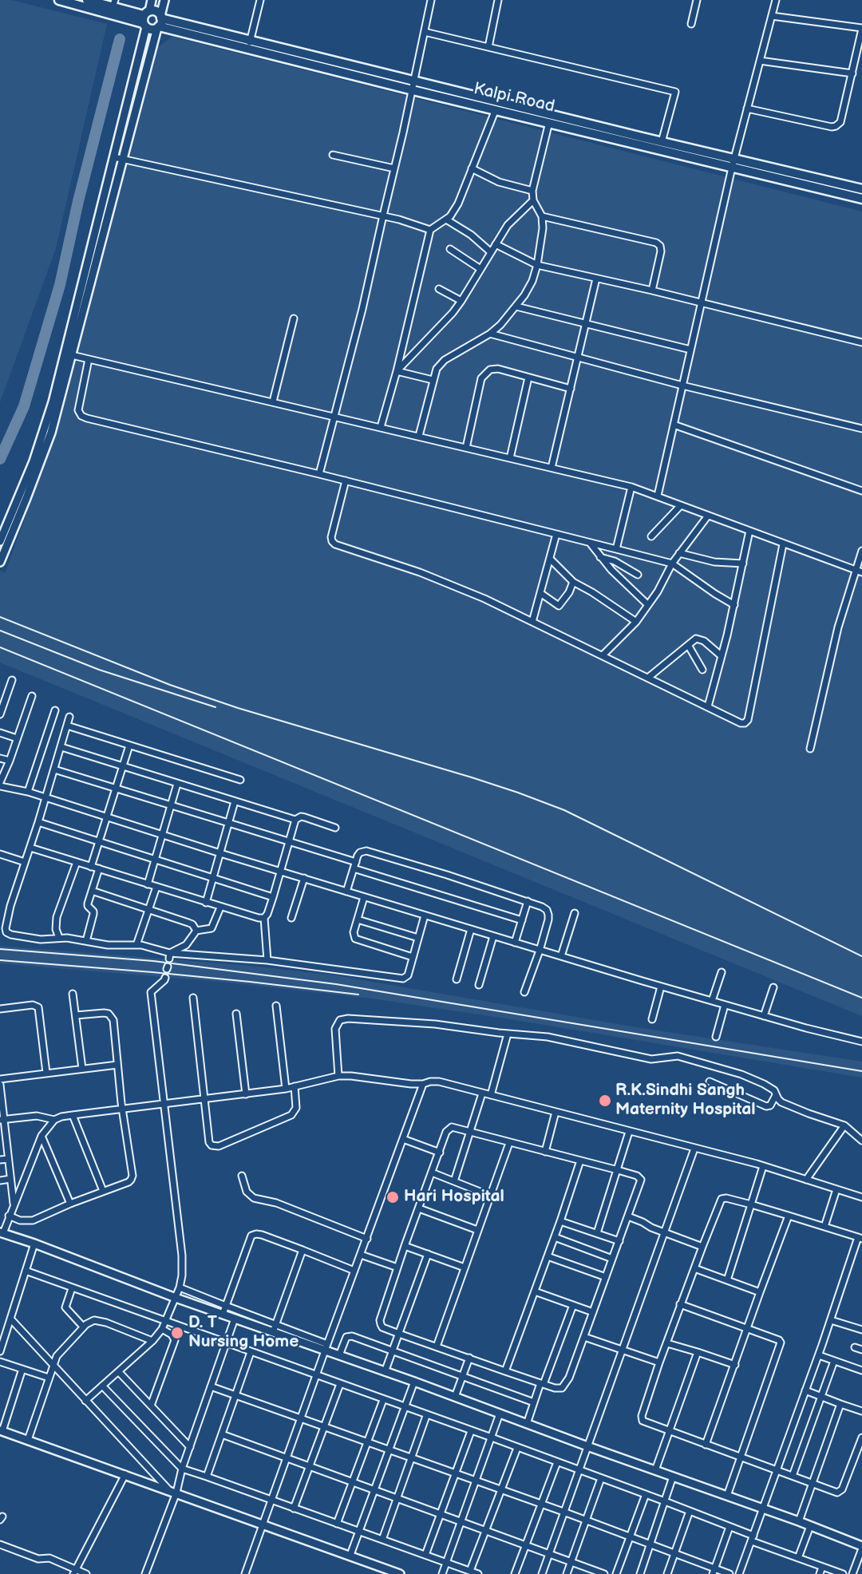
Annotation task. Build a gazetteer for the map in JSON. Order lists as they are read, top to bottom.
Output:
{
  "streets": {
    "main road": ["Kalpi Road"]
  },
  "places": ["R.K.Sindhi Sangh Maternity Hospital", "Hari Hospital", "D. T Nursing Home"]
}
